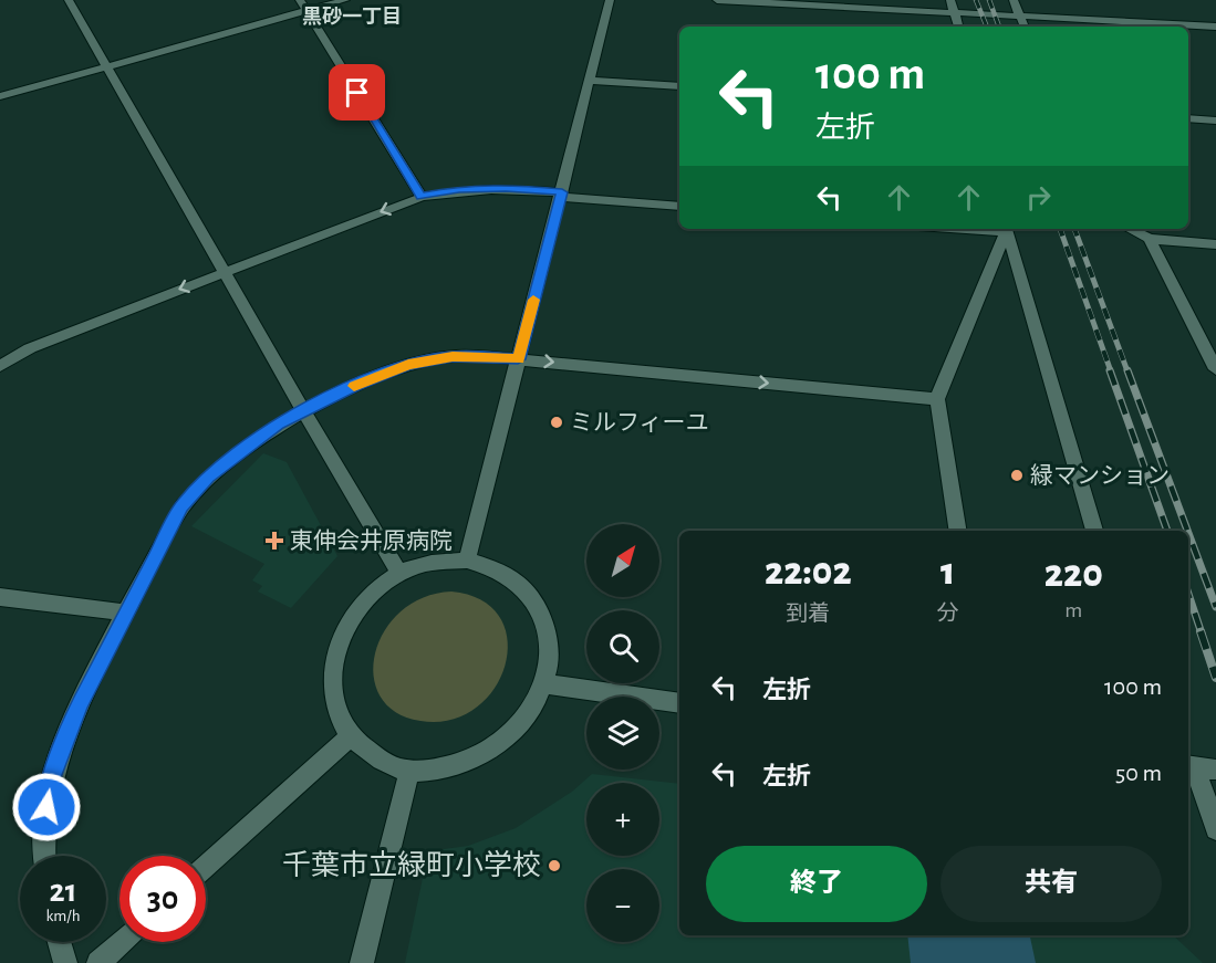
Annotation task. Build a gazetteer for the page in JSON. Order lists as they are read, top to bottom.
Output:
{
  "districts": ["黒砂一丁目"],
  "places": {
    "other": ["ミルフィーユ", "緑マンション", "千葉市立緑町小学校"],
    "health": ["東伸会井原病院"]
  },
  "north": "top right",
  "page": {
    "turn": ["100 m", "左折"],
    "map_buttons": ["+", "−"],
    "eta": [
      "22:02",
      "到着",
      "1",
      "分",
      "220",
      "m"
    ],
    "list": [
      {
        "name": "左折",
        "value": "100 m"
      },
      {
        "name": "左折",
        "value": "50 m"
      }
    ],
    "buttons": ["終了", "共有"],
    "speed": "21 km/h",
    "limit": "30"
  }
}
